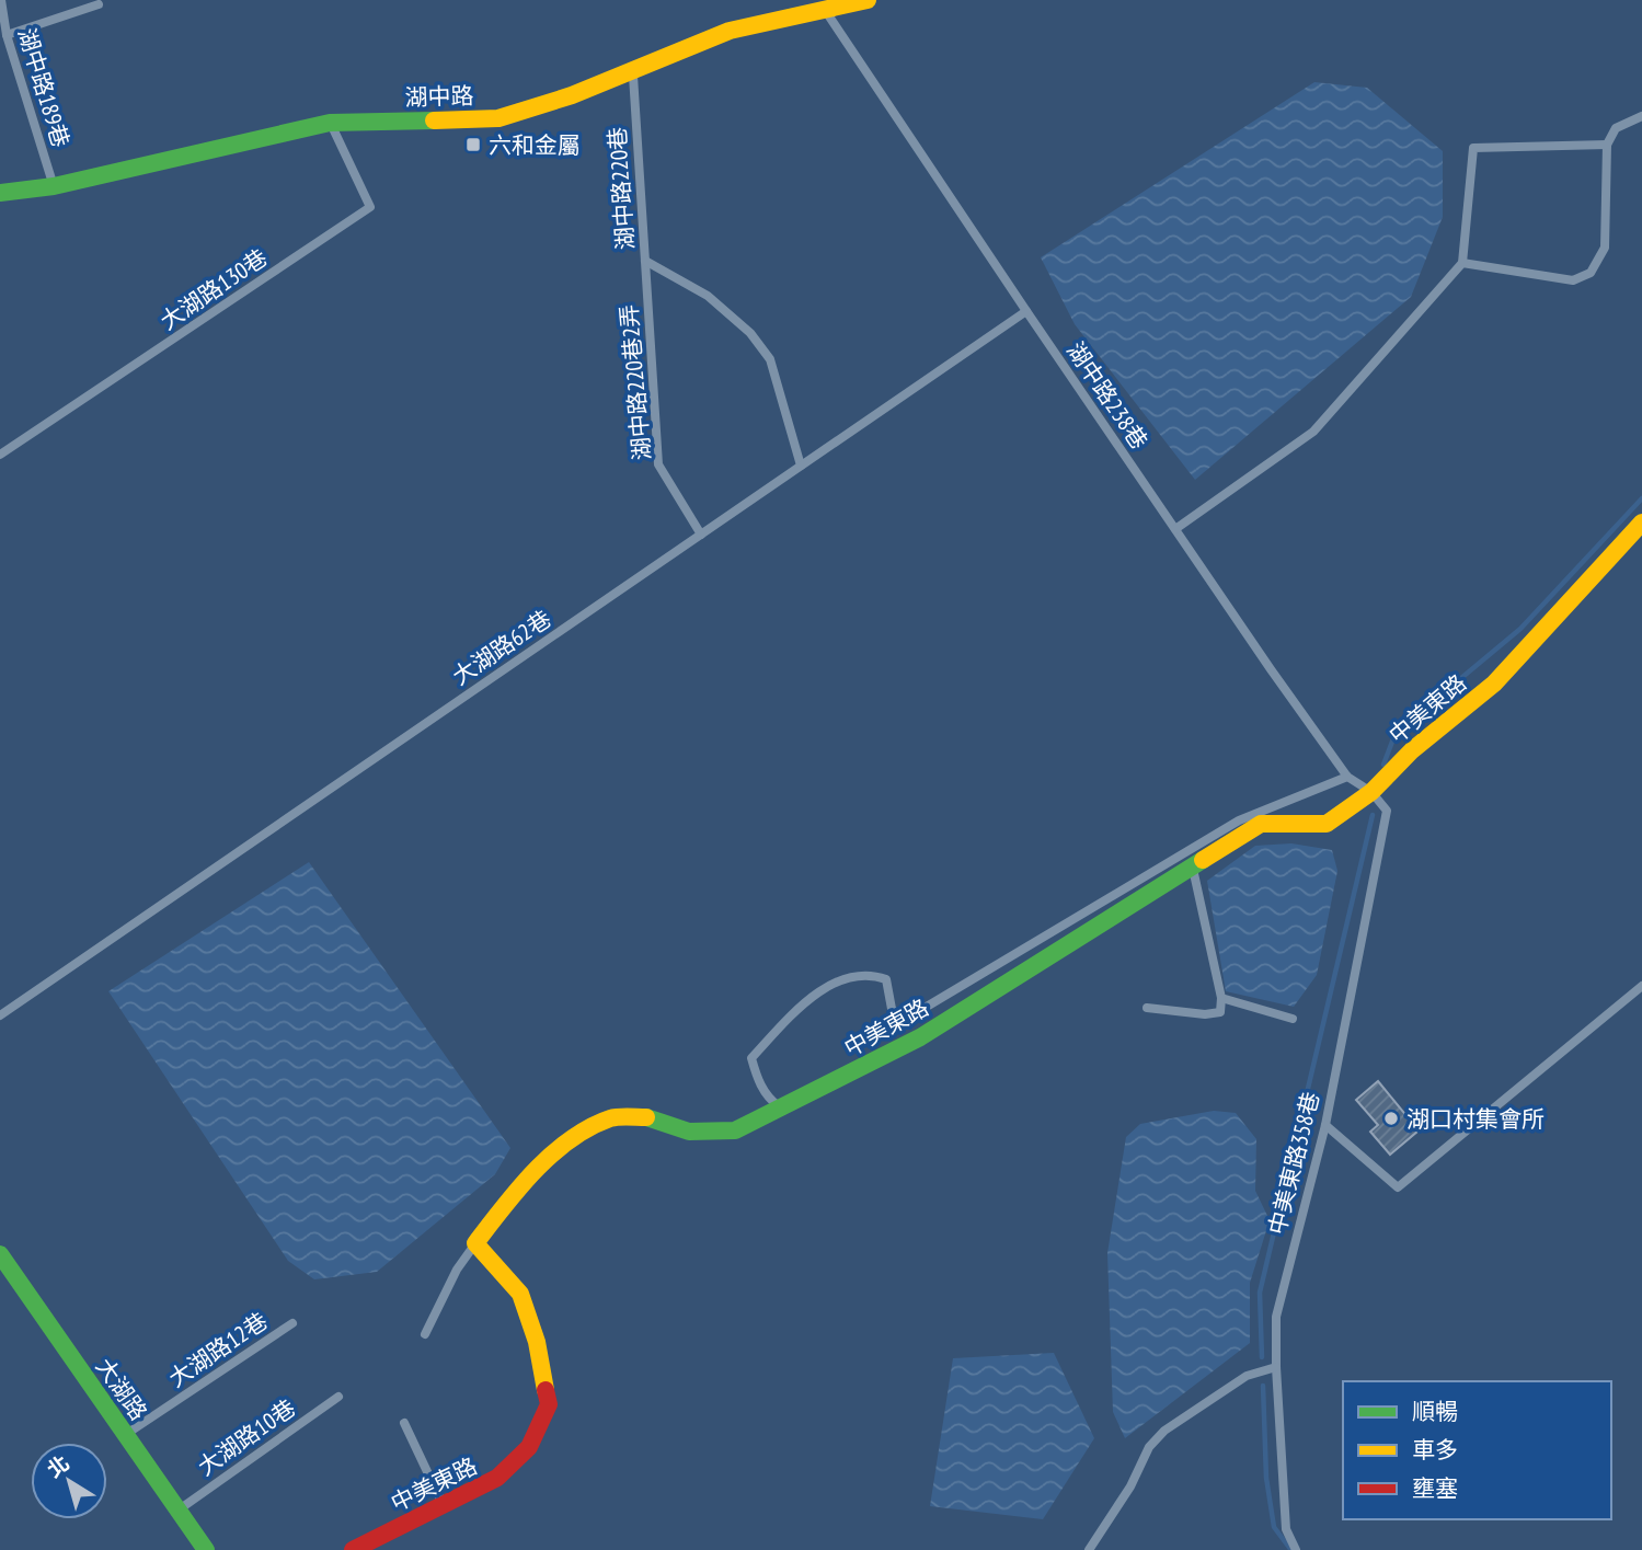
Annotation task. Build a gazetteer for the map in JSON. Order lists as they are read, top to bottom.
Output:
{
  "streets": {
    "street": ["湖中路", "中美東路", "大湖路"],
    "lane": [
      "湖中路189巷",
      "湖中路220巷",
      "大湖路130巷",
      "湖中路220巷2弄",
      "湖中路238巷",
      "大湖路62巷",
      "中美東路358巷",
      "大湖路12巷",
      "大湖路10巷"
    ]
  },
  "crossings": [
    ["湖中路189巷", "湖中路"],
    ["湖中路", "湖中路220巷"],
    ["湖中路", "大湖路130巷"],
    ["湖中路", "湖中路238巷"],
    ["湖中路220巷", "湖中路220巷2弄"],
    ["湖中路220巷", "大湖路62巷"],
    ["湖中路220巷2弄", "大湖路62巷"],
    ["湖中路238巷", "大湖路62巷"],
    ["湖中路238巷", "中美東路"],
    ["湖中路238巷", "中美東路358巷"],
    ["中美東路", "中美東路358巷"],
    ["大湖路12巷", "大湖路"],
    ["大湖路", "大湖路10巷"]
  ],
  "places": {
    "transit": ["六和金屬"],
    "other": ["湖口村集會所"]
  },
  "legend": ["順暢", "車多", "壅塞"],
  "north": "top left"
}
